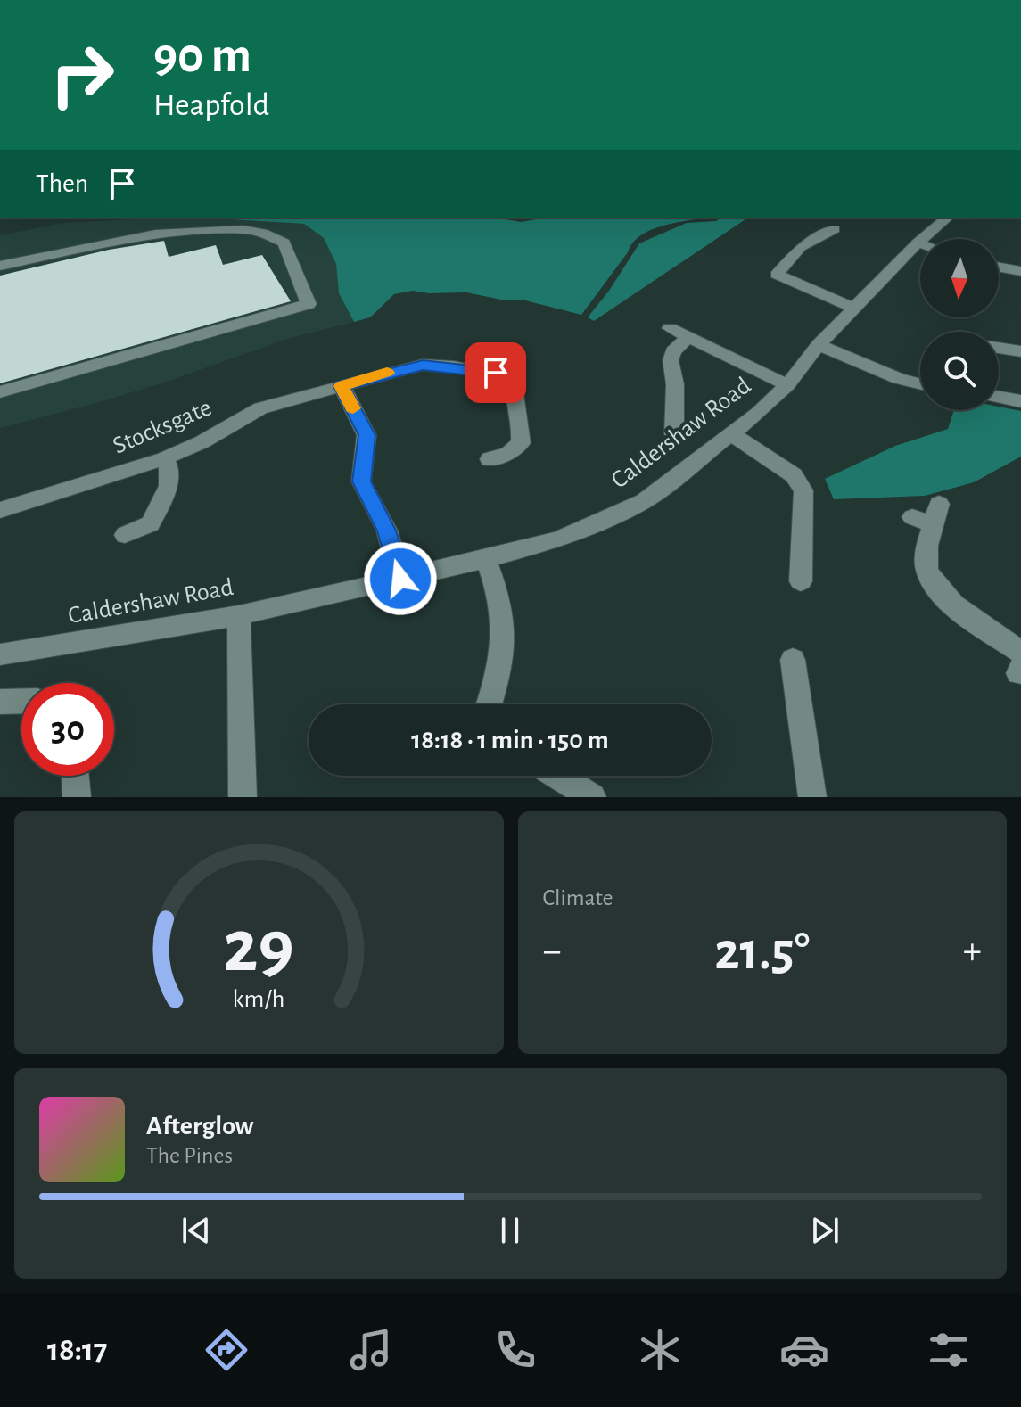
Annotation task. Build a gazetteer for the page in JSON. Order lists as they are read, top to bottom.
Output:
{
  "streets": {
    "street": ["Stocksgate", "Caldershaw Road"]
  },
  "north": "bottom",
  "page": {
    "turn": ["90 m", "Heapfold"],
    "then": "Then",
    "limit": "30",
    "trip": "18:18 · 1 min · 150 m",
    "tile": "Climate",
    "heat": ["−", "21.5°", "+"],
    "song": ["Afterglow", "The Pines"],
    "tabs": "18:17",
    "gauge": ["29", "km/h"]
  }
}
